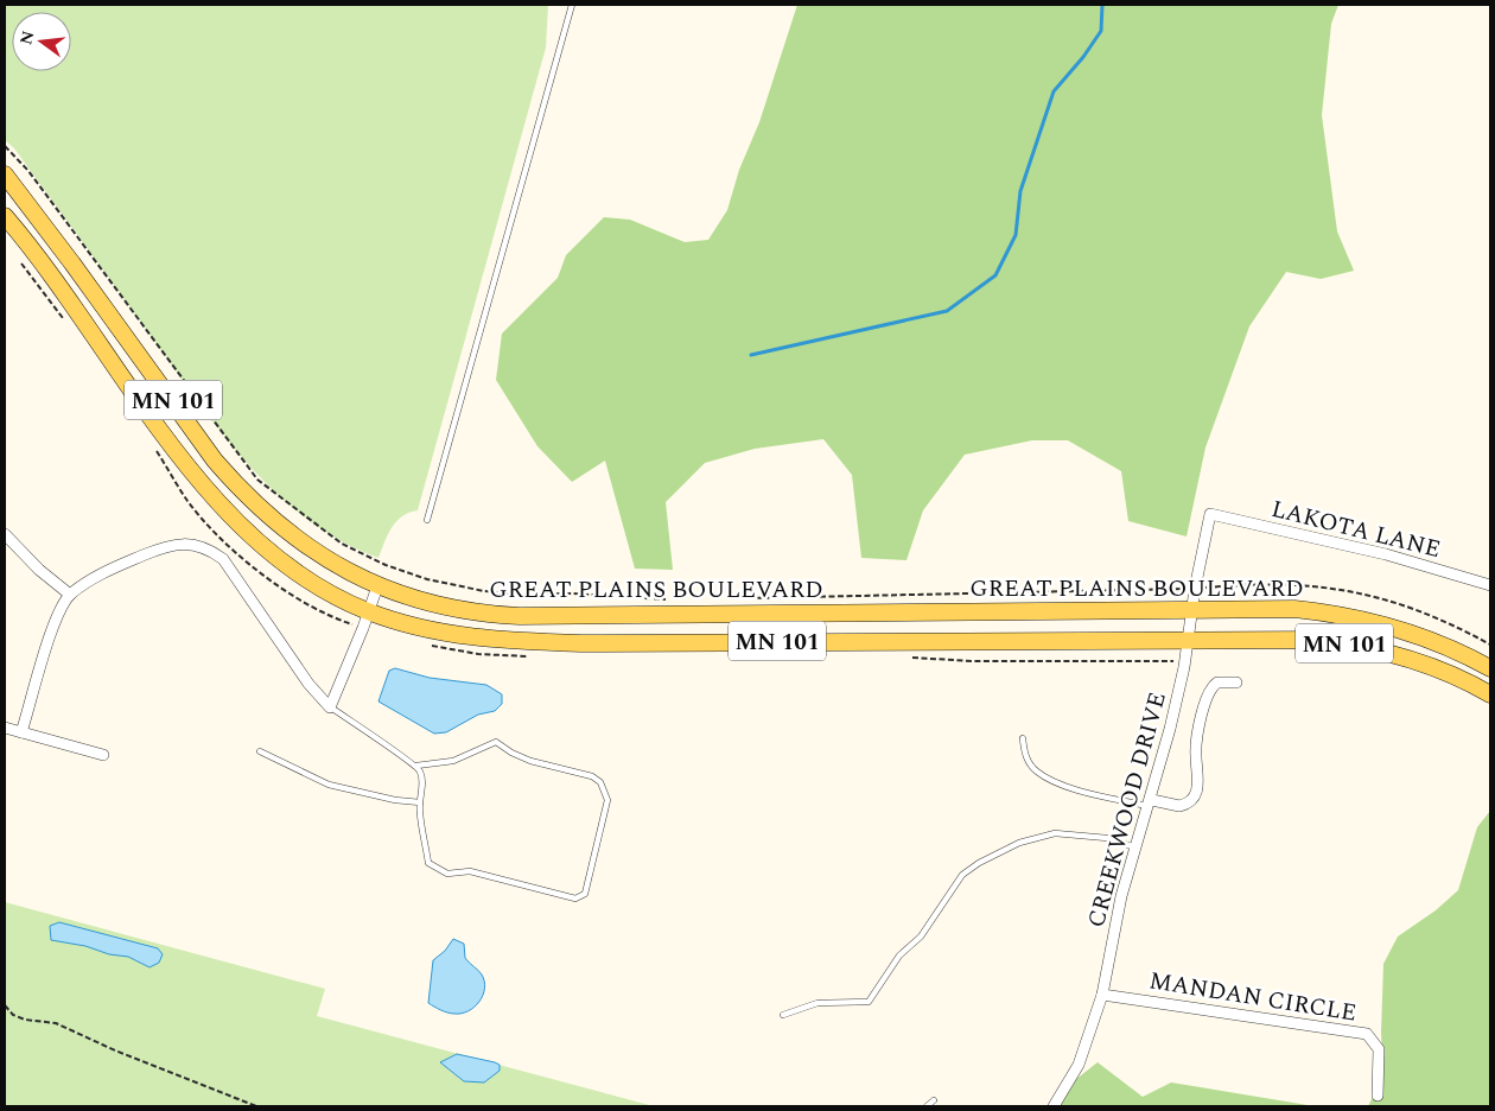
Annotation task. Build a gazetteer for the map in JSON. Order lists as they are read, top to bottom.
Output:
{
  "streets": {
    "main road": ["MN 101", "GREAT PLAINS BOULEVARD"],
    "street": ["LAKOTA LANE", "CREEKWOOD DRIVE", "MANDAN CIRCLE"]
  },
  "crossings": [
    ["MN 101", "CREEKWOOD DRIVE"],
    ["LAKOTA LANE", "CREEKWOOD DRIVE"],
    ["GREAT PLAINS BOULEVARD", "CREEKWOOD DRIVE"],
    ["CREEKWOOD DRIVE", "MANDAN CIRCLE"]
  ],
  "north": "left"
}
